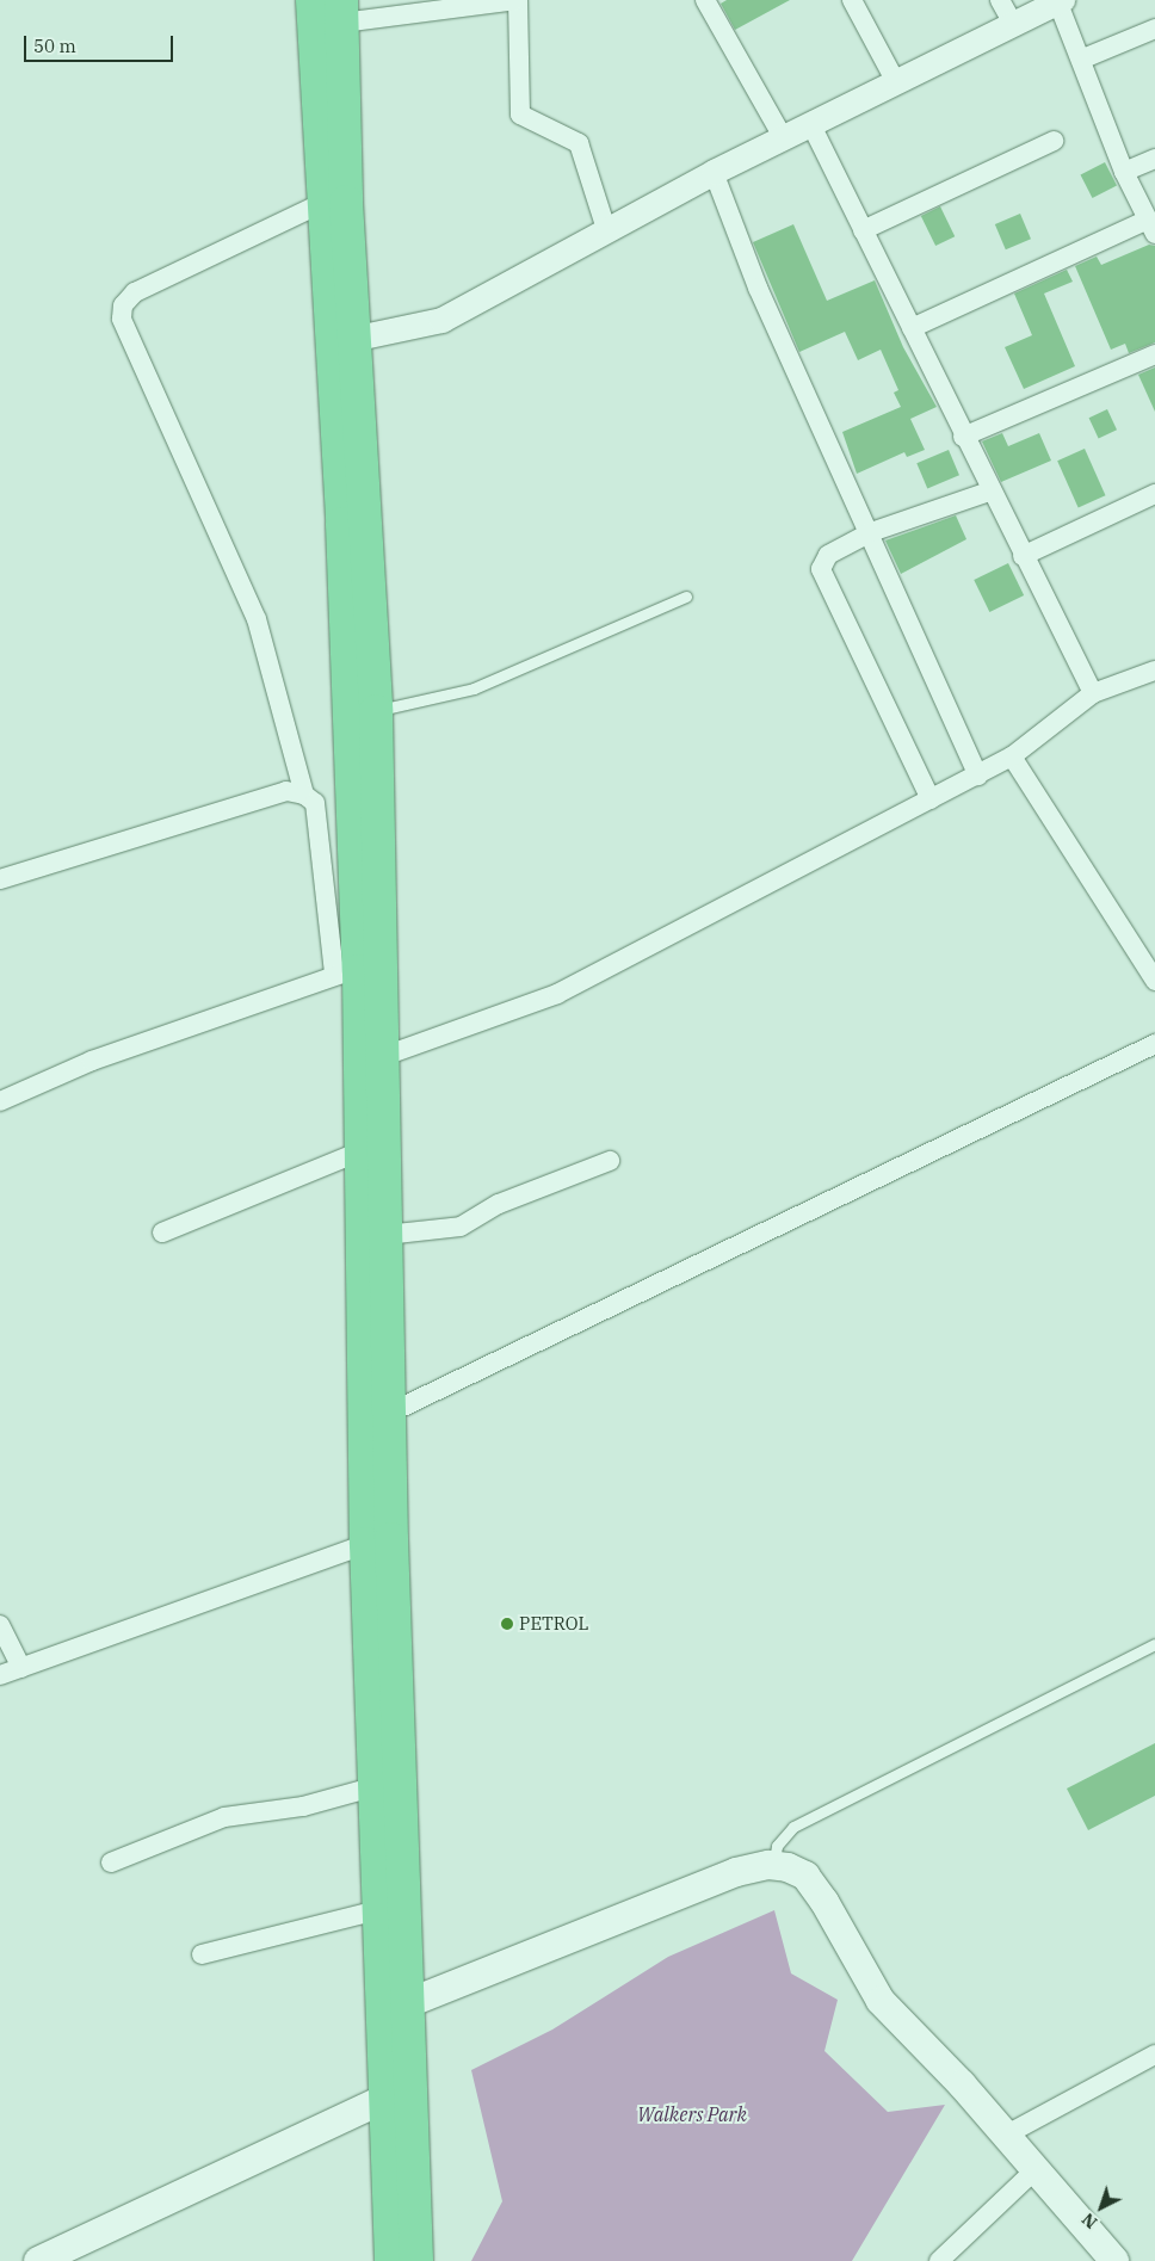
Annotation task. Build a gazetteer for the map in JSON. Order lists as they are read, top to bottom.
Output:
{
  "water": ["Walkers Park"],
  "places": ["PETROL"],
  "scale_bar": "50 m",
  "north": "bottom left"
}
